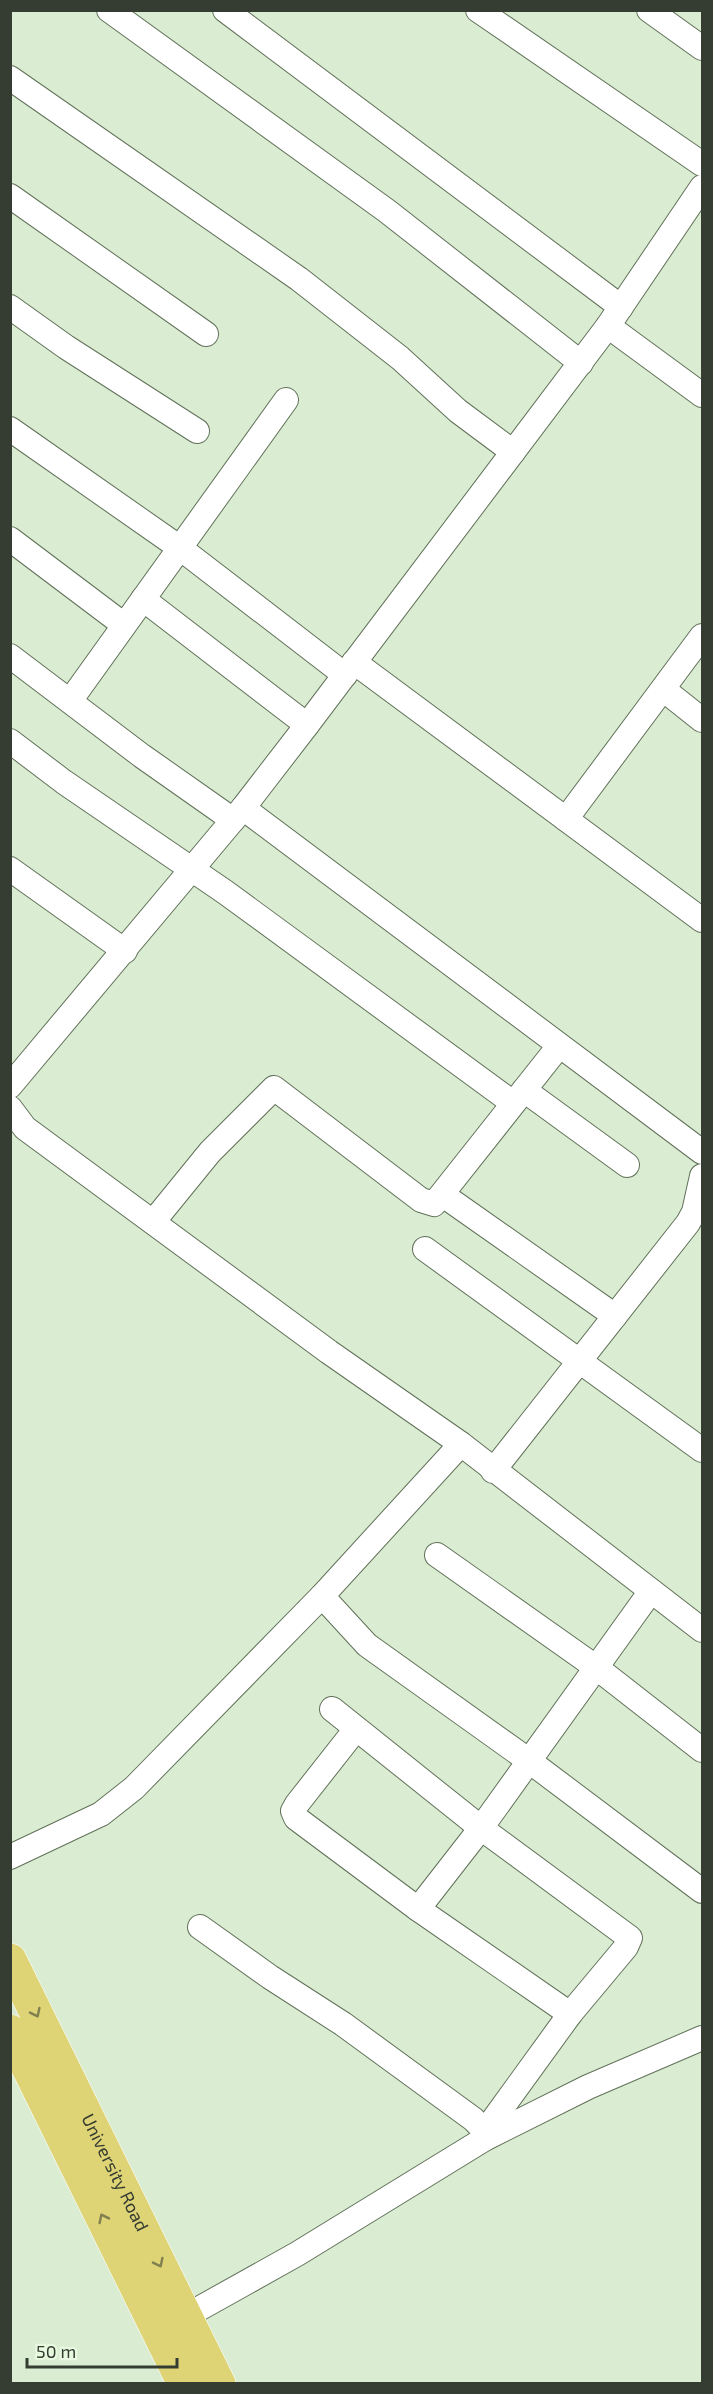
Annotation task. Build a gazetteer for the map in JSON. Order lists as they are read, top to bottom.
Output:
{
  "streets": {
    "highway": ["University Road"]
  },
  "scale_bar": "50 m"
}
